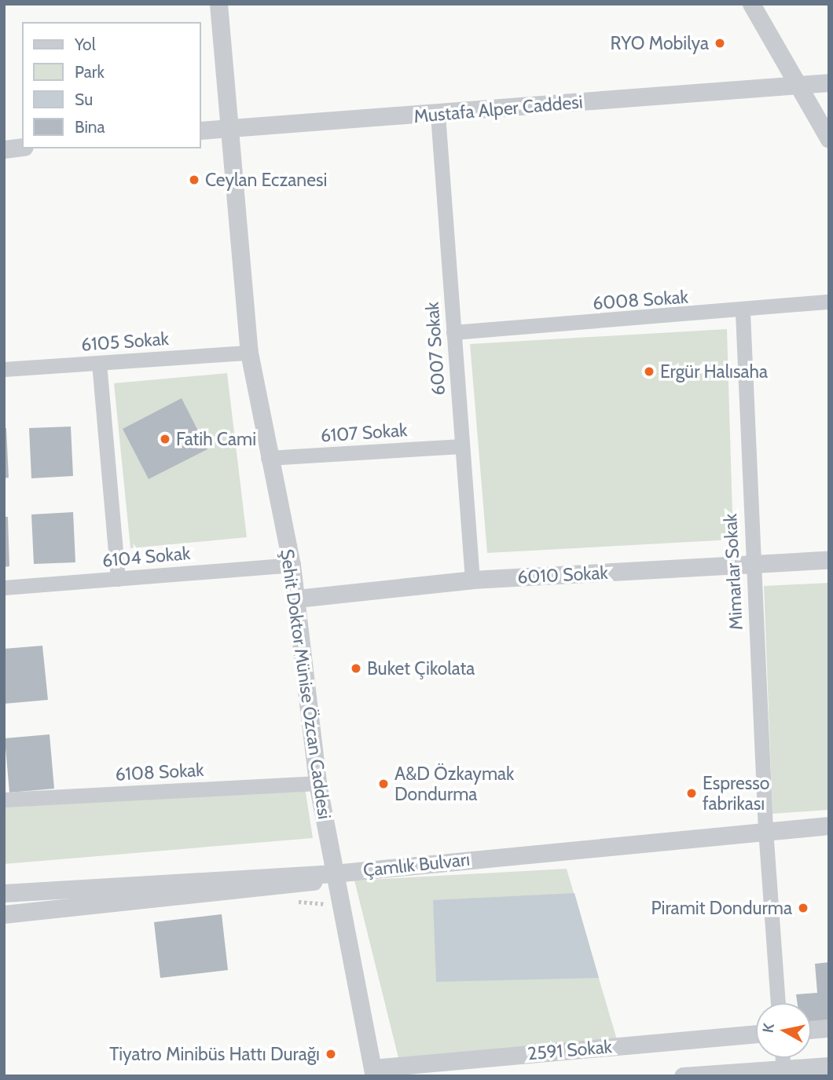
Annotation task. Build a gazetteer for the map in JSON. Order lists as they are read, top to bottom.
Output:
{
  "streets": {
    "street": [
      "Mustafa Alper Caddesi",
      "6008 Sokak",
      "6105 Sokak",
      "6007 Sokak",
      "6107 Sokak",
      "6104 Sokak",
      "Mimarlar Sokak",
      "6010 Sokak",
      "Şehit Doktor Münise Özcan Caddesi",
      "6108 Sokak",
      "Çamlık Bulvarı",
      "2591 Sokak"
    ]
  },
  "crossings": [
    ["Mustafa Alper Caddesi", "6007 Sokak"],
    ["Mustafa Alper Caddesi", "Şehit Doktor Münise Özcan Caddesi"],
    ["6008 Sokak", "6007 Sokak"],
    ["6008 Sokak", "Mimarlar Sokak"],
    ["6105 Sokak", "Şehit Doktor Münise Özcan Caddesi"],
    ["6007 Sokak", "6107 Sokak"],
    ["6007 Sokak", "6010 Sokak"],
    ["6107 Sokak", "Şehit Doktor Münise Özcan Caddesi"],
    ["6104 Sokak", "Şehit Doktor Münise Özcan Caddesi"],
    ["Mimarlar Sokak", "6010 Sokak"],
    ["Mimarlar Sokak", "Çamlık Bulvarı"],
    ["6010 Sokak", "Şehit Doktor Münise Özcan Caddesi"],
    ["Şehit Doktor Münise Özcan Caddesi", "6108 Sokak"],
    ["Şehit Doktor Münise Özcan Caddesi", "Çamlık Bulvarı"],
    ["Şehit Doktor Münise Özcan Caddesi", "2591 Sokak"]
  ],
  "places": [
    "RYO Mobilya",
    "Ceylan Eczanesi",
    "Ergür Halısaha",
    "Fatih Cami",
    "Buket Çikolata",
    "A&D Özkaymak Dondurma",
    "Espresso fabrikası",
    "Piramit Dondurma",
    "Tiyatro Minibüs Hattı Durağı"
  ],
  "legend": [
    "Yol",
    "Park",
    "Su",
    "Bina"
  ],
  "north": "left"
}
